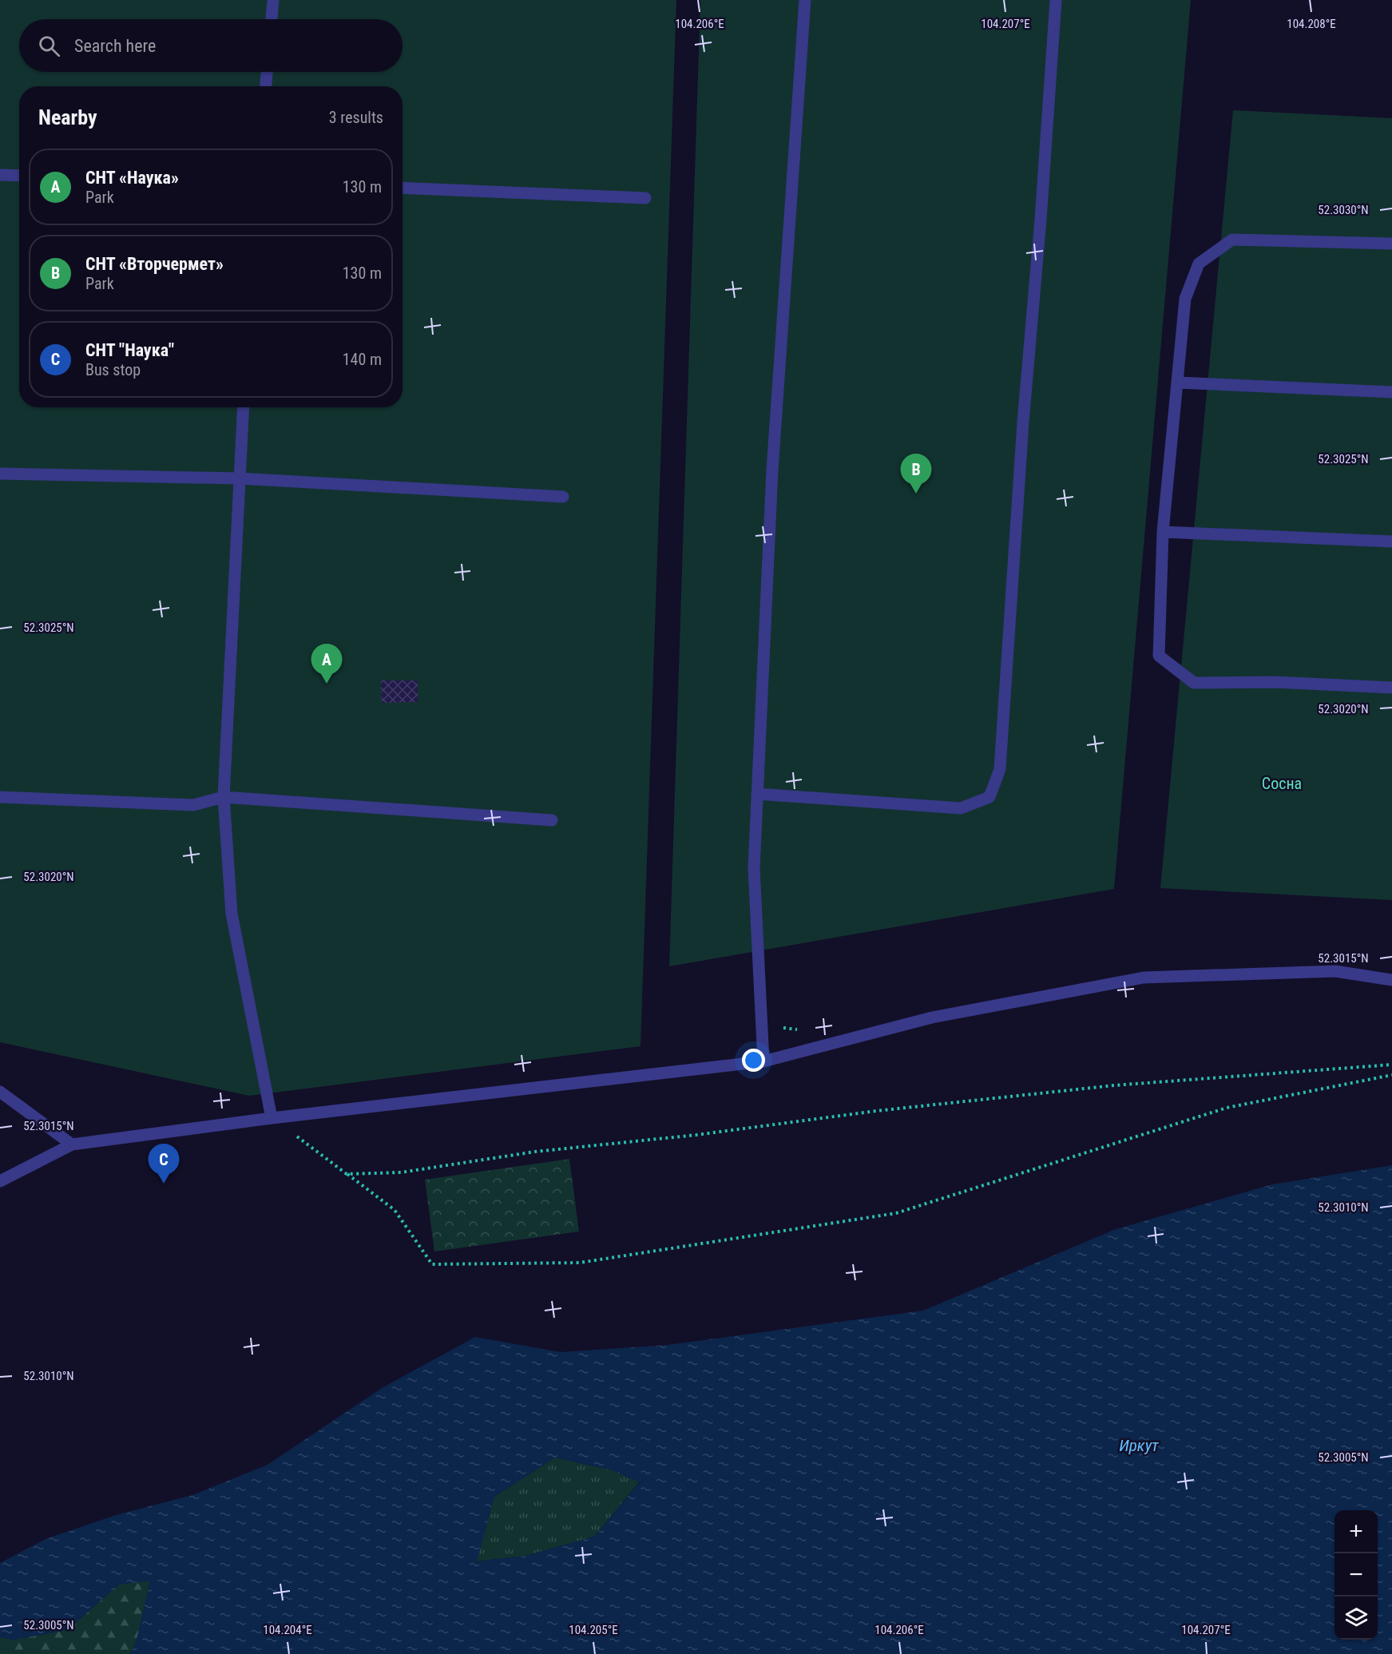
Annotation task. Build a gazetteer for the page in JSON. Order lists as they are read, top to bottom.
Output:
{
  "water": ["Иркут"],
  "parks": ["Сосна"],
  "page": {
    "search": "Search here",
    "heading": ["Nearby", "3 results"],
    "list": [
      {
        "mark": "A",
        "name": "СНТ «Наука»",
        "note": "Park",
        "value": "130 m"
      },
      {
        "mark": "B",
        "name": "СНТ «Вторчермет»",
        "note": "Park",
        "value": "130 m"
      },
      {
        "mark": "C",
        "name": "СНТ \"Наука\"",
        "note": "Bus stop",
        "value": "140 m"
      }
    ],
    "pins": ["B", "A", "C"],
    "map_buttons": ["+", "−"]
  },
  "coordinates": [
    "104.206°E",
    "104.207°E",
    "104.208°E",
    "52.3030°N",
    "52.3025°N",
    "52.3020°N",
    "52.3015°N",
    "52.3010°N",
    "52.3005°N",
    "104.204°E",
    "104.205°E"
  ]
}
